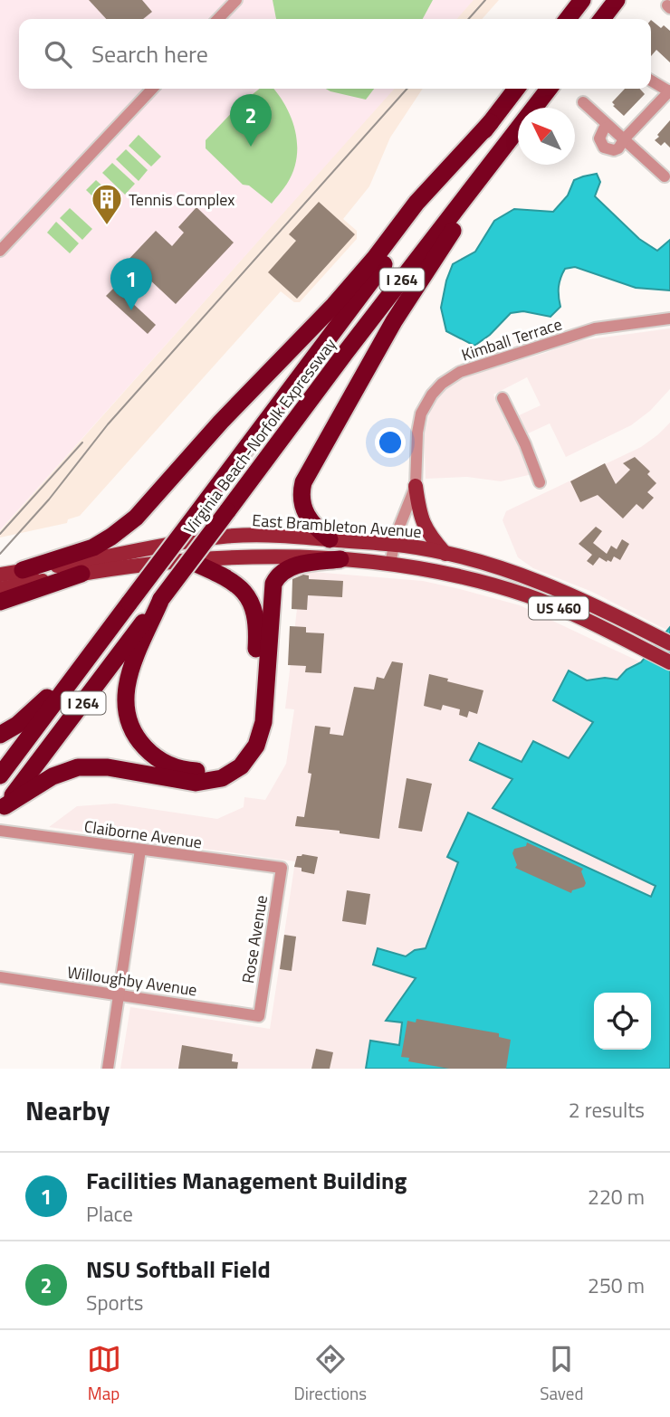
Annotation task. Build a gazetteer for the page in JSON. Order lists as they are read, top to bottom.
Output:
{
  "streets": {
    "highway": ["I 264", "Virginia Beach-Norfolk Expressway"],
    "main road": ["East Brambleton Avenue", "US 460"],
    "street": [
      "Kimball Terrace",
      "Claiborne Avenue",
      "Rose Avenue",
      "Willoughby Avenue"
    ]
  },
  "crossings": [
    ["Kimball Terrace", "East Brambleton Avenue"],
    ["East Brambleton Avenue", "US 460"],
    ["Claiborne Avenue", "Rose Avenue"],
    ["Rose Avenue", "Willoughby Avenue"]
  ],
  "places": {
    "building": ["Tennis Complex"]
  },
  "north": "top left",
  "page": {
    "search": "Search here",
    "pins": ["2", "1"],
    "heading": ["Nearby", "2 results"],
    "list": [
      {
        "mark": "1",
        "name": "Facilities Management Building",
        "note": "Place",
        "value": "220 m"
      },
      {
        "mark": "2",
        "name": "NSU Softball Field",
        "note": "Sports",
        "value": "250 m"
      }
    ],
    "nav": ["Map", "Directions", "Saved"]
  }
}
